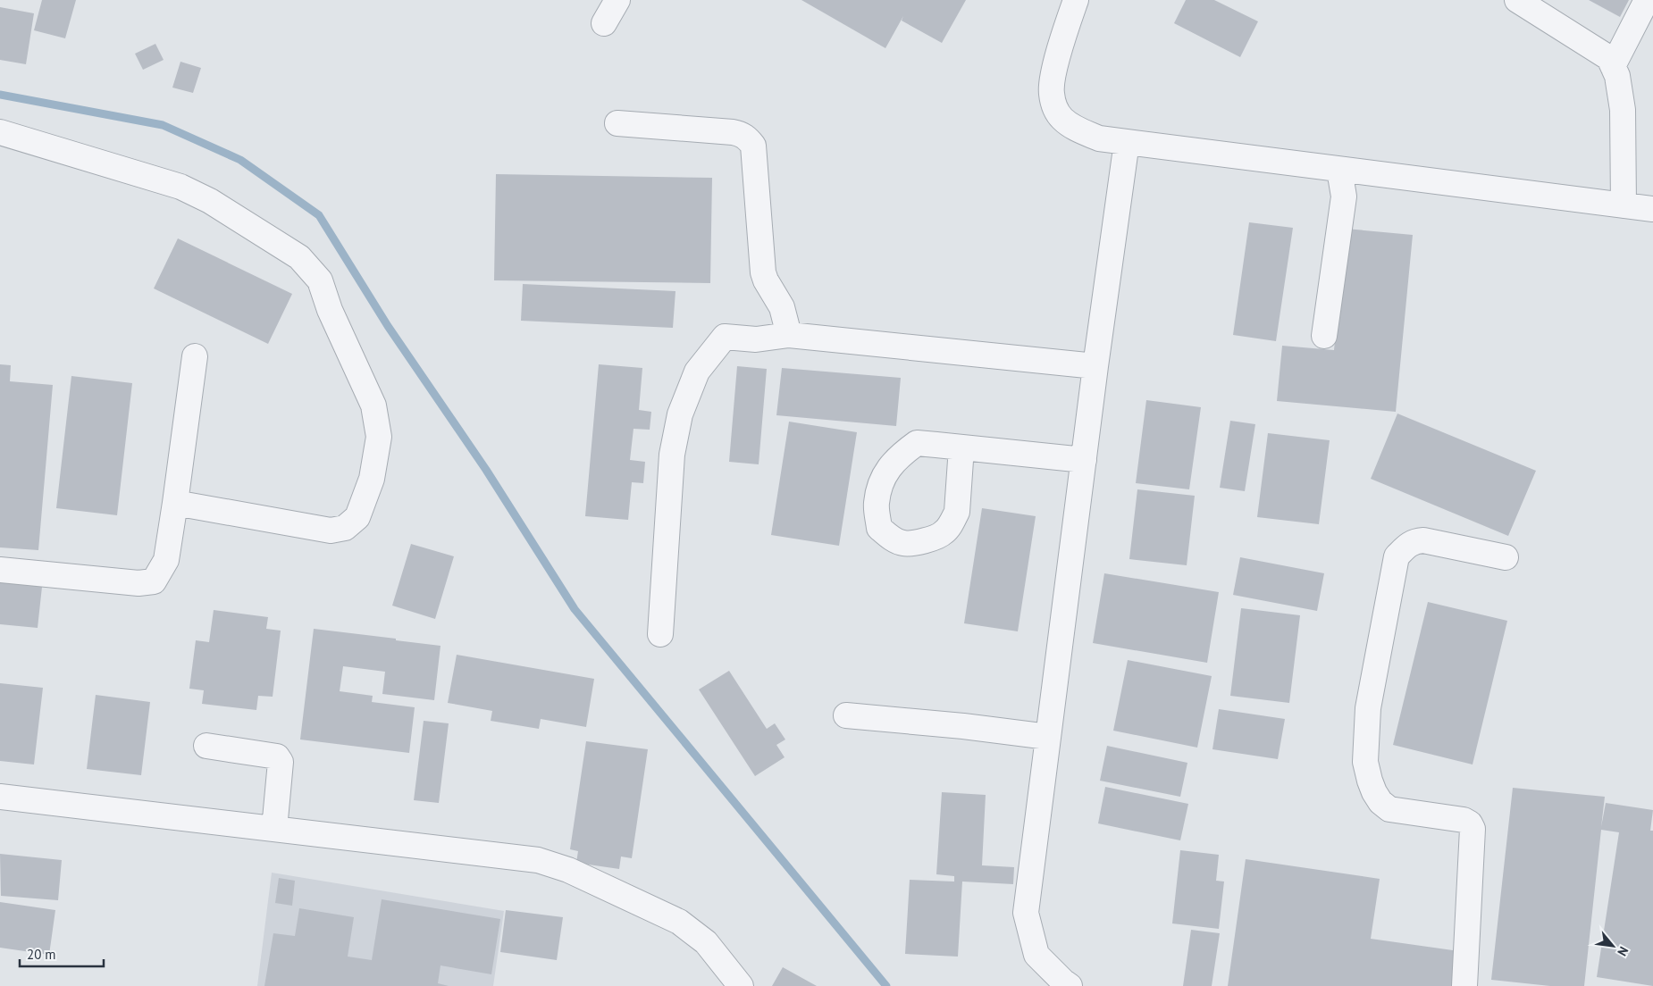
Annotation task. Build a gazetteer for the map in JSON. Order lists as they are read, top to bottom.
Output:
{
  "scale_bar": "20 m",
  "north": "bottom right"
}
